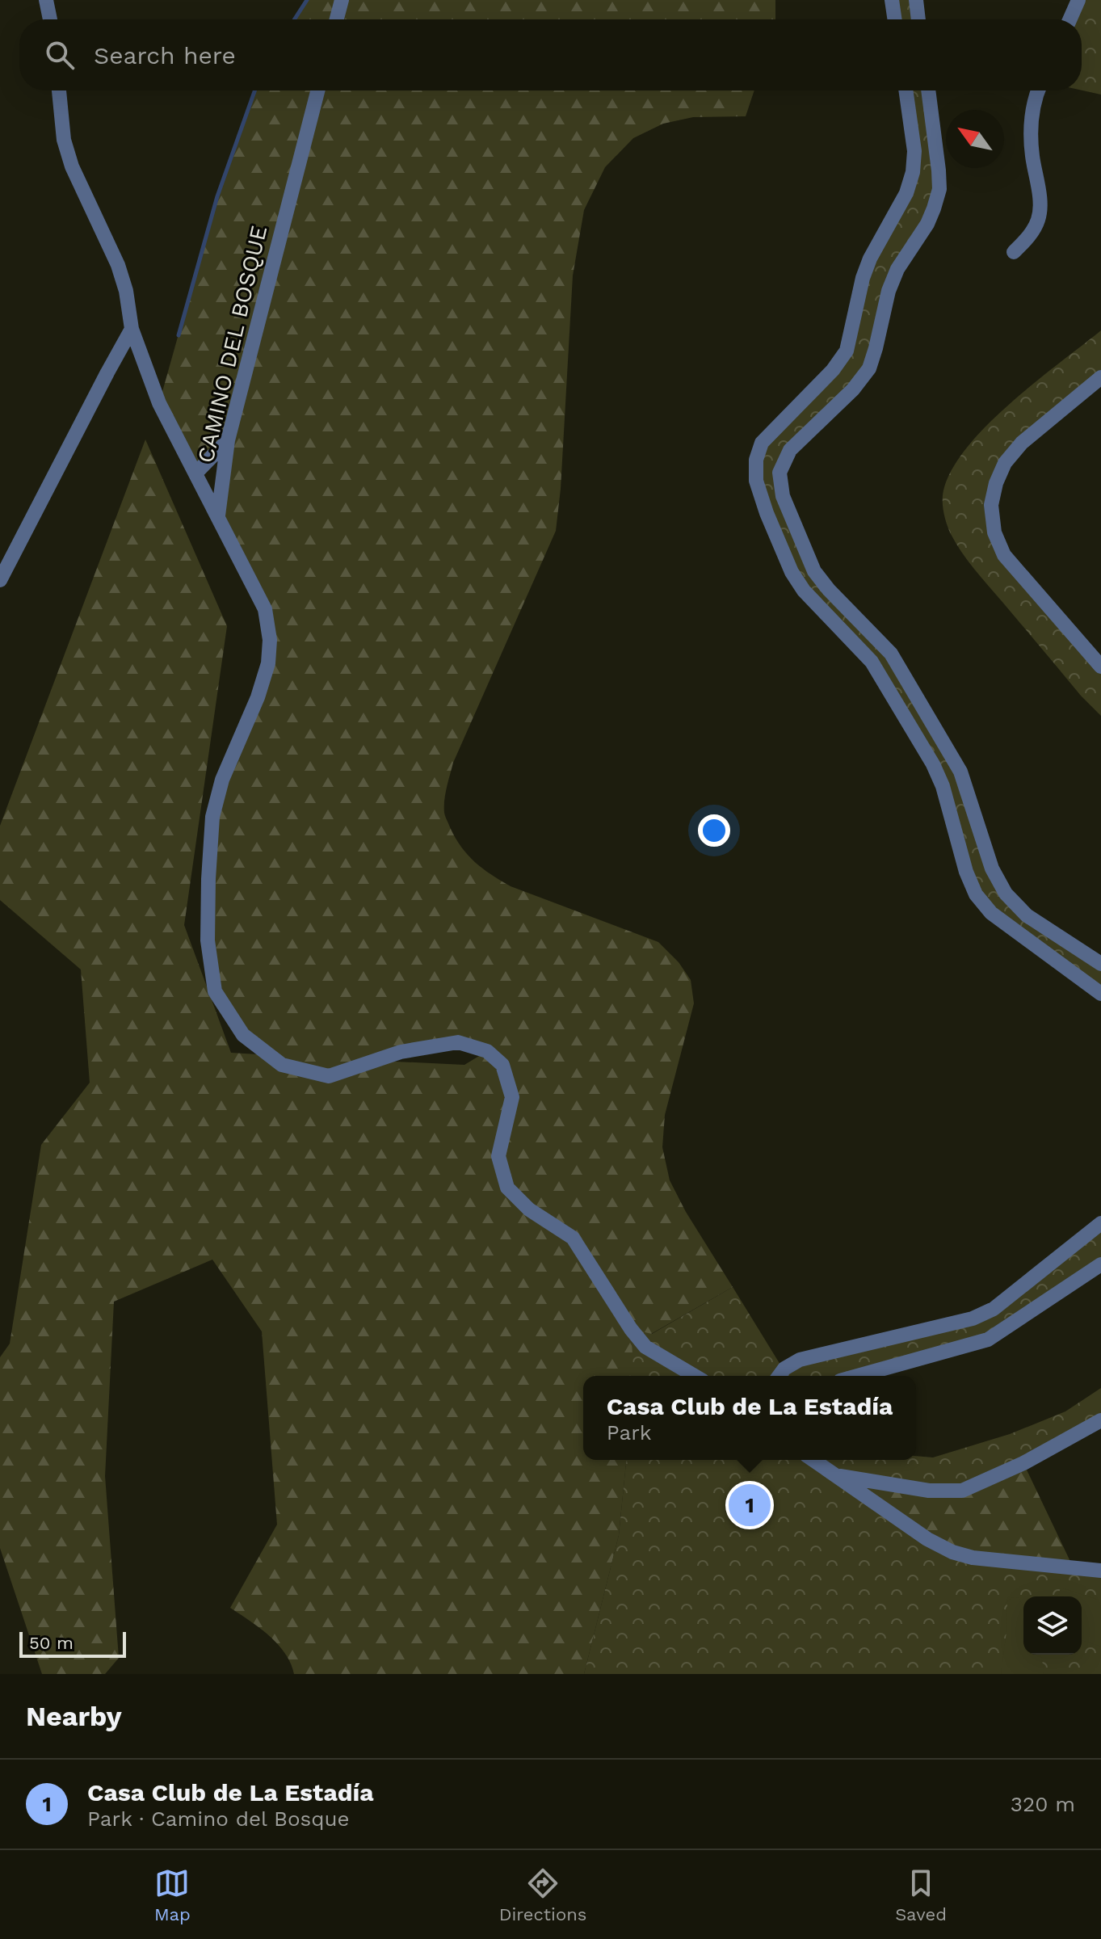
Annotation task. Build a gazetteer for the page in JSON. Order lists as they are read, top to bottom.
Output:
{
  "streets": {
    "street": ["CAMINO DEL BOSQUE"]
  },
  "scale_bar": "50 m",
  "north": "top left",
  "page": {
    "search": "Search here",
    "popup": ["Casa Club de La Estadía", "Park"],
    "pins": "1",
    "scale": "50 m",
    "heading": "Nearby",
    "list": [
      {
        "mark": "1",
        "name": "Casa Club de La Estadía",
        "note": "Park · Camino del Bosque",
        "value": "320 m"
      }
    ],
    "nav": ["Map", "Directions", "Saved"]
  }
}
